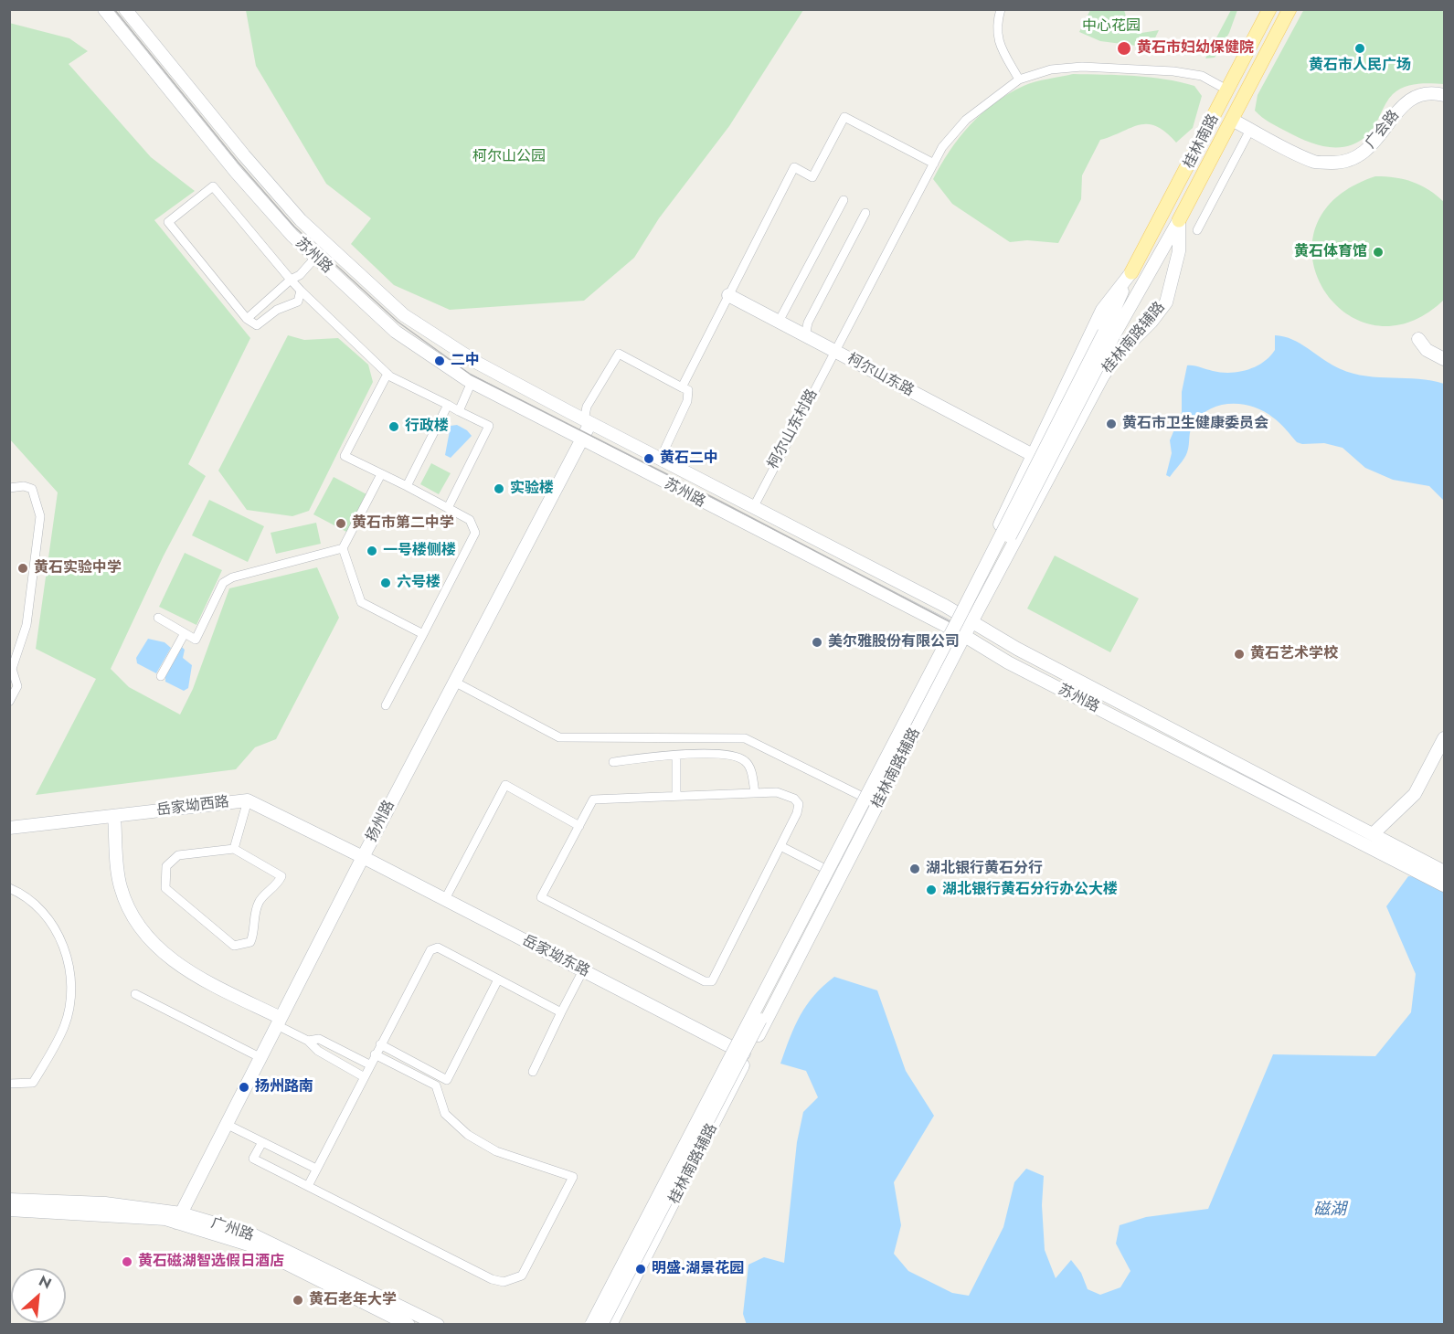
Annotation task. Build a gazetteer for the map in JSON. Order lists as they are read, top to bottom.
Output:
{
  "streets": {
    "main road": [
      "广会路",
      "桂林南路",
      "苏州路",
      "桂林南路辅路",
      "柯尔山东路",
      "岳家坳西路",
      "扬州路",
      "岳家坳东路",
      "广州路"
    ],
    "street": ["柯尔山东村路"]
  },
  "crossings": [
    ["广会路", "桂林南路"],
    ["桂林南路", "桂林南路辅路"],
    ["苏州路", "桂林南路辅路"],
    ["苏州路", "柯尔山东村路"],
    ["苏州路", "扬州路"],
    ["桂林南路辅路", "柯尔山东路"],
    ["桂林南路辅路", "岳家坳东路"],
    ["柯尔山东路", "柯尔山东村路"],
    ["岳家坳西路", "扬州路"],
    ["岳家坳西路", "岳家坳东路"],
    ["扬州路", "岳家坳东路"],
    ["扬州路", "广州路"]
  ],
  "water": ["磁湖"],
  "parks": ["中心花园", "柯尔山公园"],
  "places": [
    "黄石市妇幼保健院",
    "黄石市人民广场",
    "黄石体育馆",
    "二中",
    "黄石市卫生健康委员会",
    "行政楼",
    "黄石二中",
    "实验楼",
    "黄石市第二中学",
    "一号楼侧楼",
    "黄石实验中学",
    "六号楼",
    "美尔雅股份有限公司",
    "黄石艺术学校",
    "湖北银行黄石分行",
    "湖北银行黄石分行办公大楼",
    "扬州路南",
    "黄石磁湖智选假日酒店",
    "明盛·湖景花园",
    "黄石老年大学"
  ],
  "north": "top right"
}
